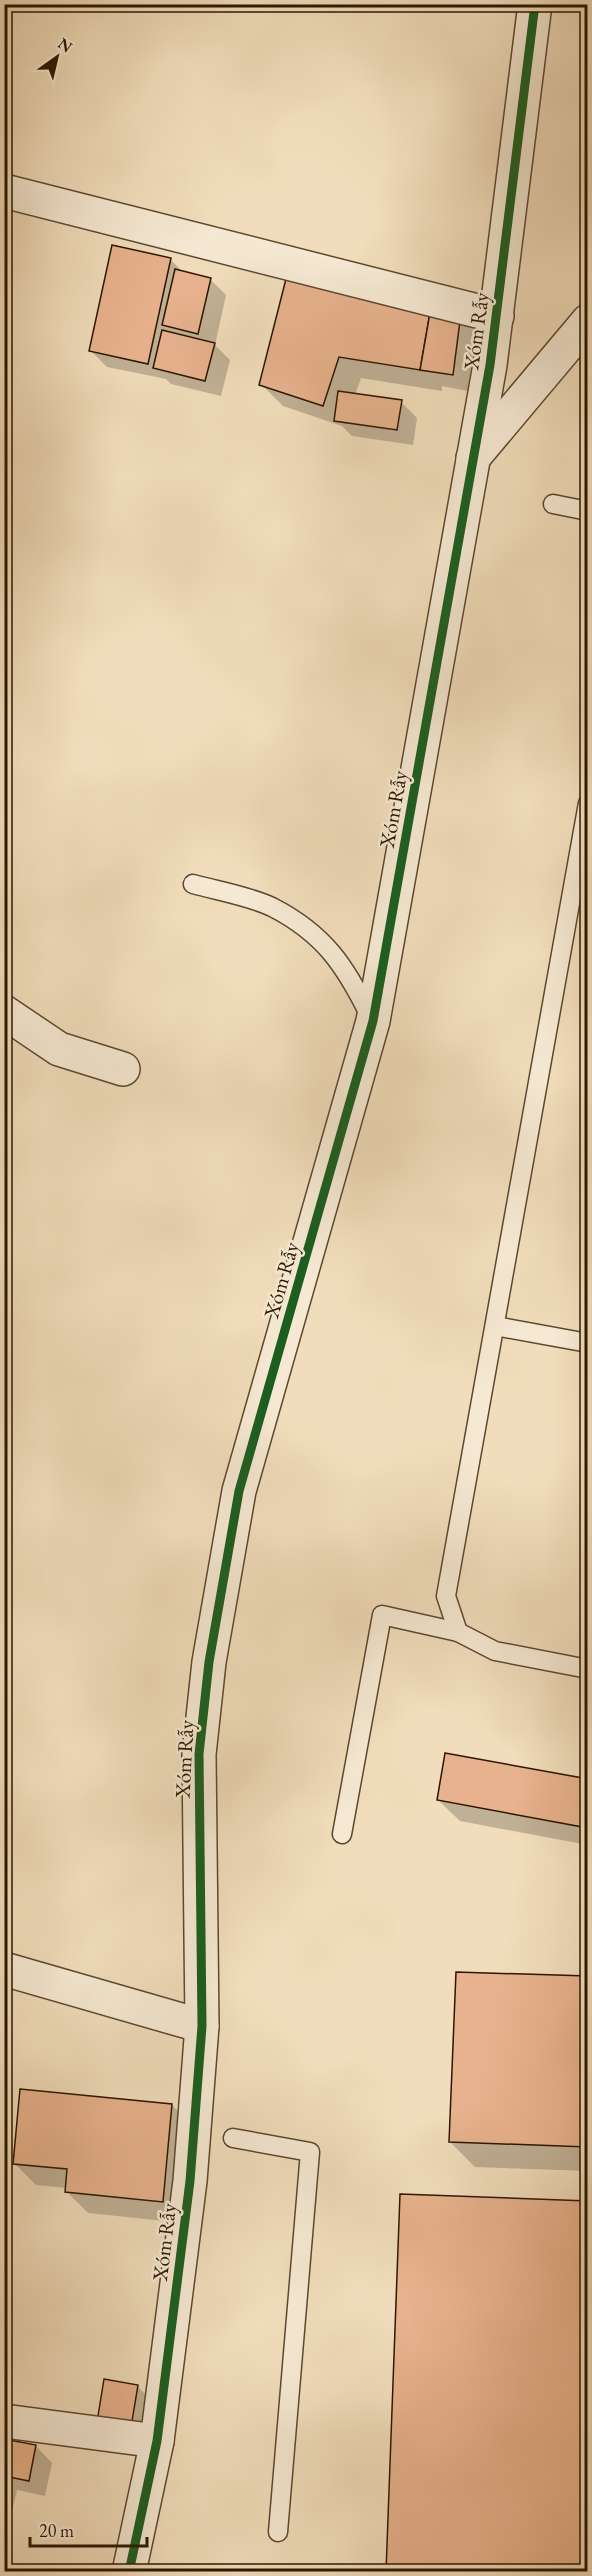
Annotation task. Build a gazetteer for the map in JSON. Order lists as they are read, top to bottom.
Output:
{
  "streets": {
    "street": ["Xóm Rẫy"]
  },
  "scale_bar": "20 m",
  "north": "top right"
}
